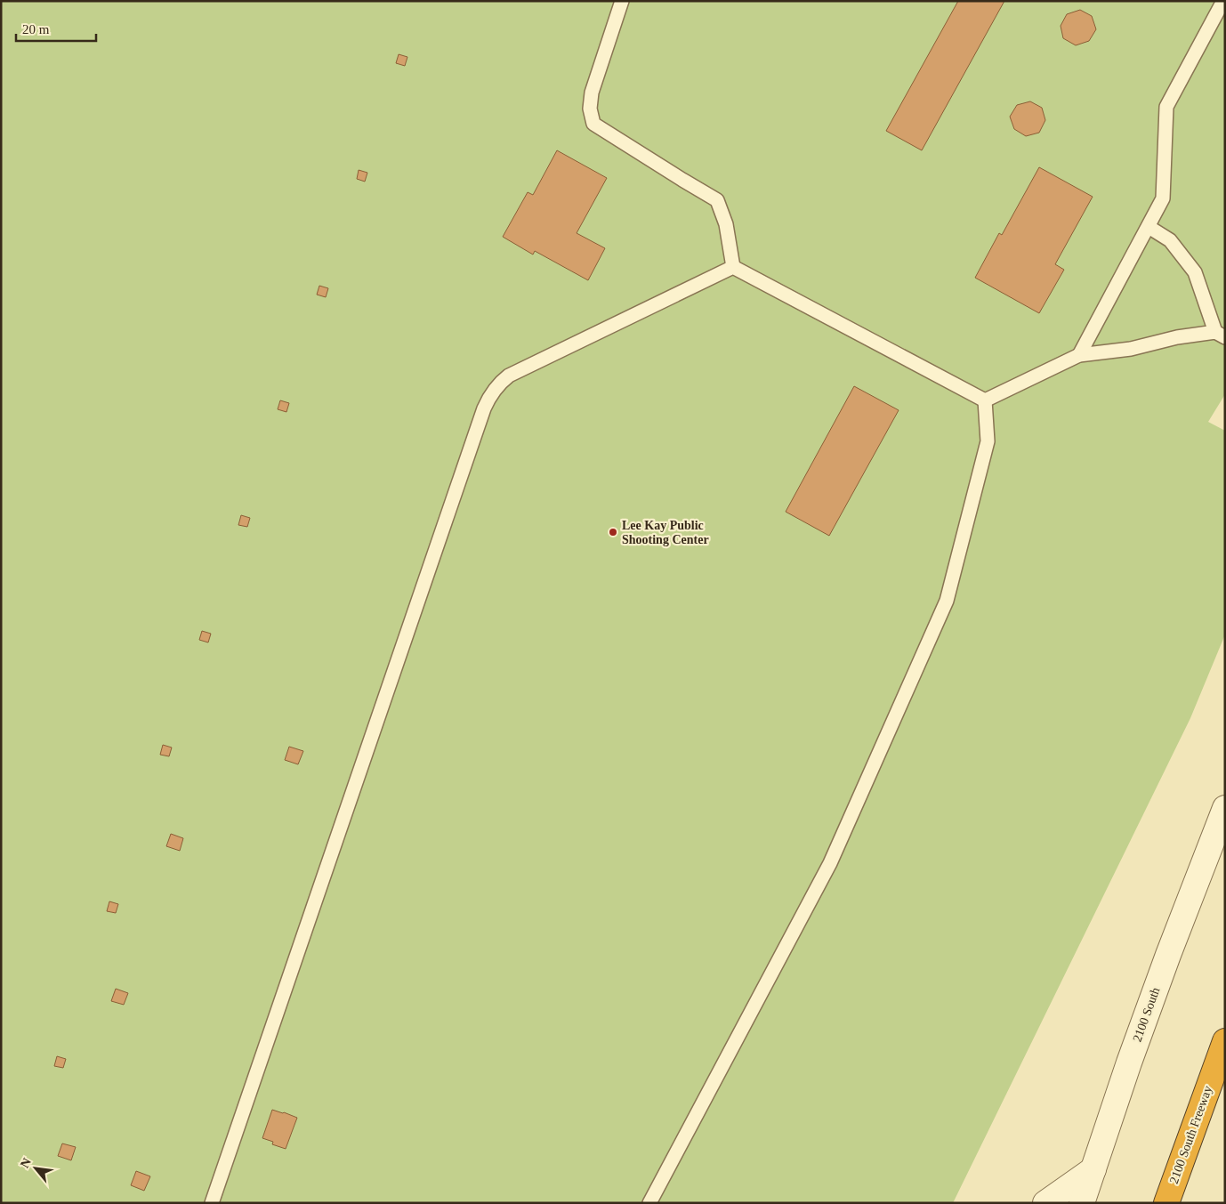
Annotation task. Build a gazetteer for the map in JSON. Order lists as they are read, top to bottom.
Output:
{
  "streets": {
    "highway": ["2100 South Freeway"],
    "street": ["2100 South"]
  },
  "places": ["Lee Kay Public Shooting Center"],
  "scale_bar": "20 m",
  "north": "top left"
}
